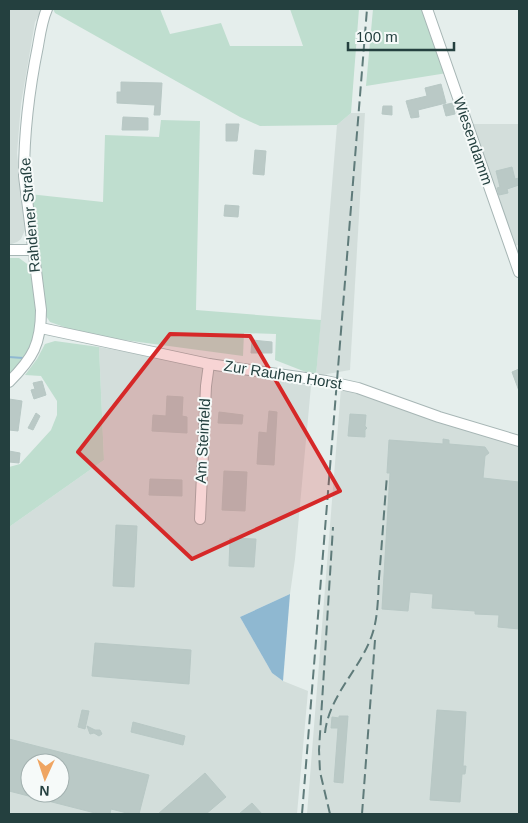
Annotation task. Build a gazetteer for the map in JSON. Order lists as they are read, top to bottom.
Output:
{
  "streets": {
    "street": [
      "Wiesendamm",
      "Rahdener Straße",
      "Zur Rauhen Horst",
      "Am Steinfeld"
    ]
  },
  "crossings": [
    ["Rahdener Straße", "Zur Rauhen Horst"],
    ["Zur Rauhen Horst", "Am Steinfeld"]
  ],
  "scale_bar": "100 m",
  "north": "bottom"
}
